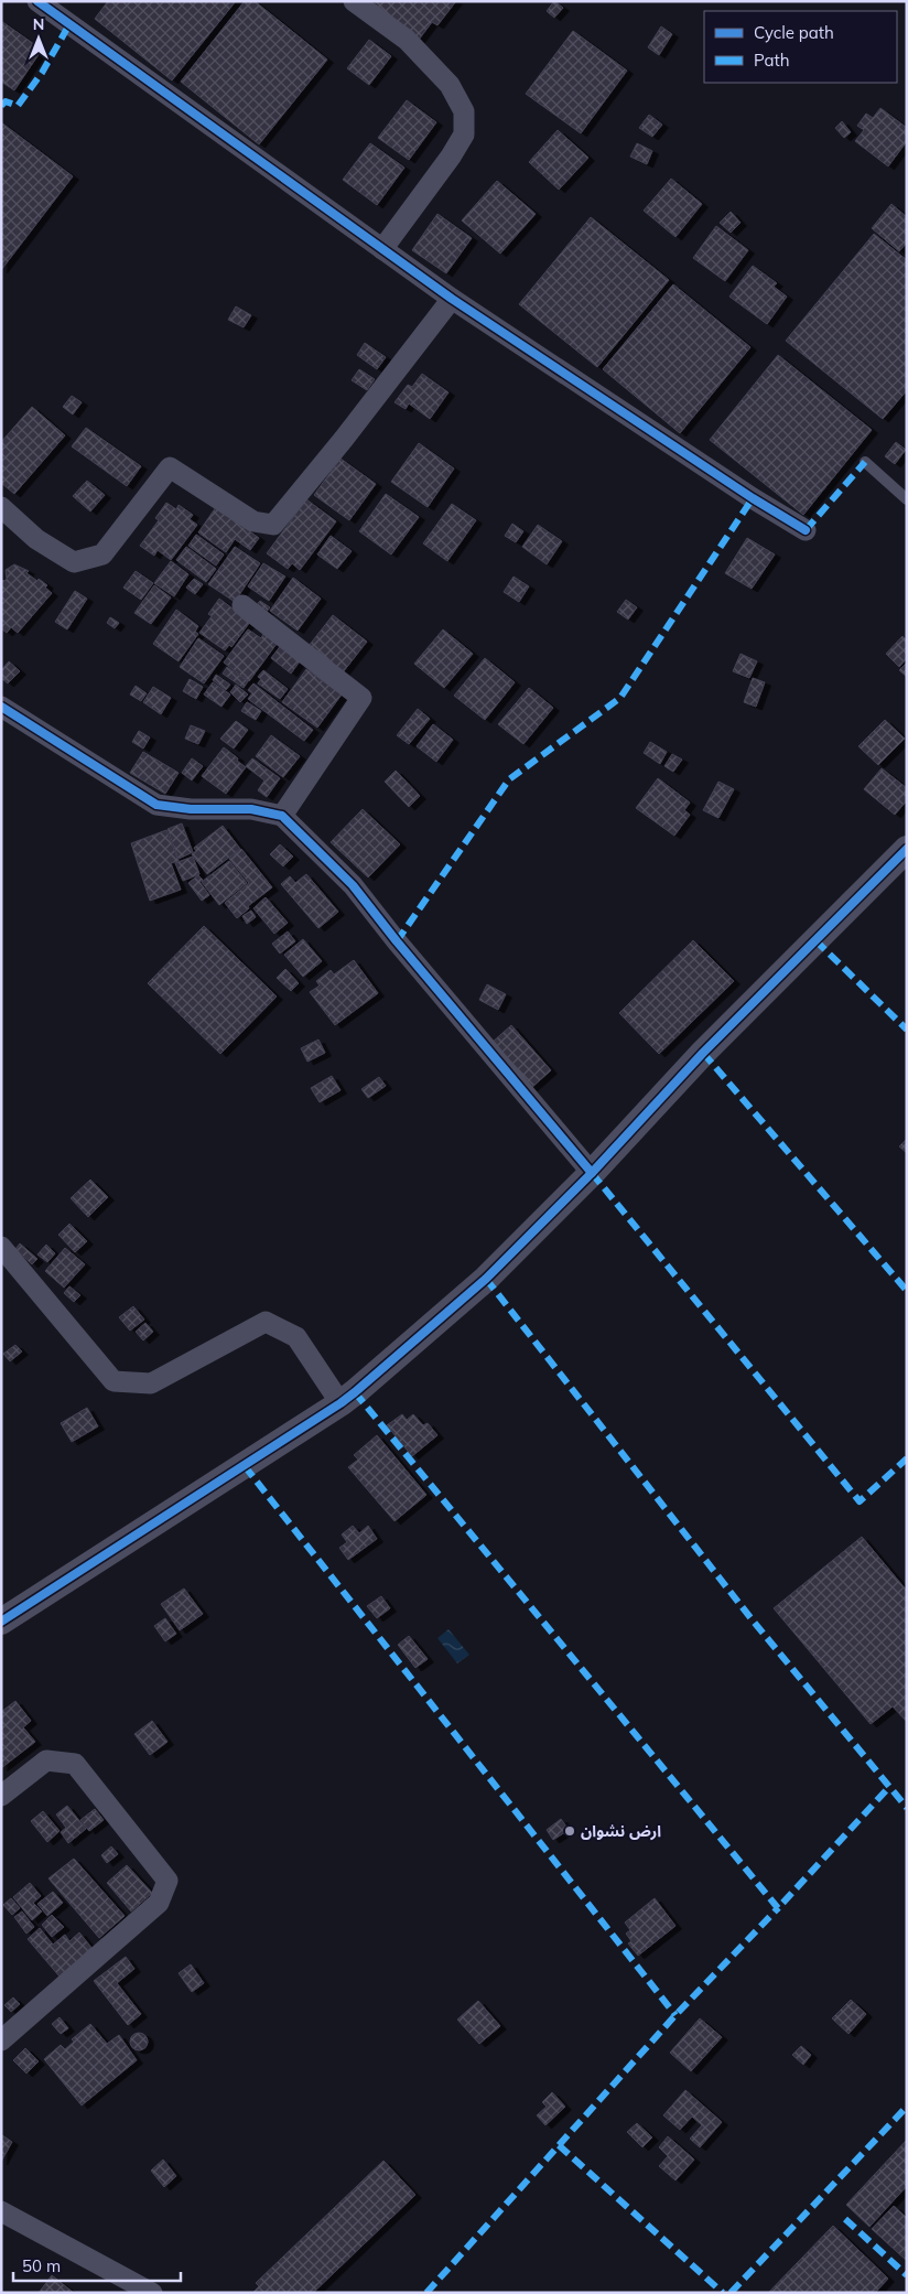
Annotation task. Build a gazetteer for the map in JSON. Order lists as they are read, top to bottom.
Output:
{
  "places": ["ارض نشوان"],
  "legend": ["Cycle path", "Path"],
  "scale_bar": "50 m",
  "north": "top"
}
